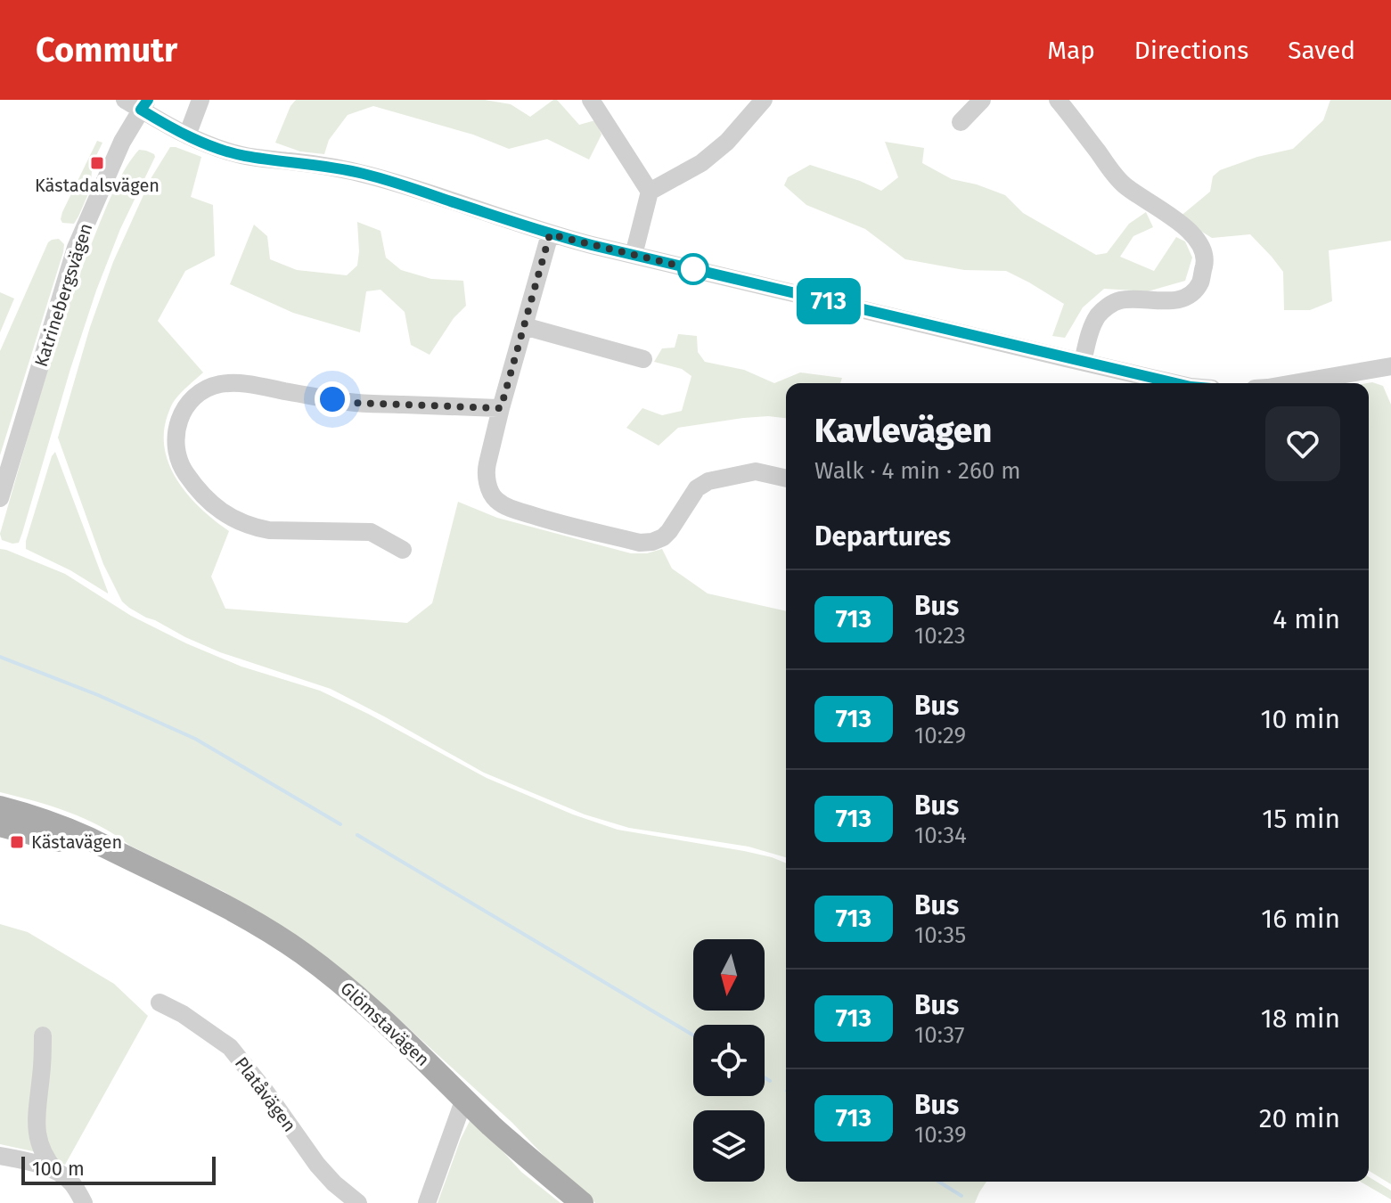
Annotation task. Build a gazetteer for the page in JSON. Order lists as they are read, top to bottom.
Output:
{
  "streets": {
    "main road": ["Glömstavägen"],
    "street": ["Katrinebergsvägen", "Platåvägen"]
  },
  "places": {
    "transit": ["Kästadalsvägen", "Kästavägen"]
  },
  "lines": ["bus line 713"],
  "scale_bar": "100 m",
  "north": "bottom",
  "page": {
    "header": "Commutr",
    "nav": ["Map", "Directions", "Saved"],
    "on_map": "713",
    "heading": [
      ["Kavlevägen", "Walk · 4 min · 260 m"],
      "Departures"
    ],
    "list": [
      {
        "mark": "713",
        "name": "Bus",
        "note": "10:23",
        "value": "4 min"
      },
      {
        "mark": "713",
        "name": "Bus",
        "note": "10:29",
        "value": "10 min"
      },
      {
        "mark": "713",
        "name": "Bus",
        "note": "10:34",
        "value": "15 min"
      },
      {
        "mark": "713",
        "name": "Bus",
        "note": "10:35",
        "value": "16 min"
      },
      {
        "mark": "713",
        "name": "Bus",
        "note": "10:37",
        "value": "18 min"
      },
      {
        "mark": "713",
        "name": "Bus",
        "note": "10:39",
        "value": "20 min"
      }
    ],
    "scale": "100 m"
  }
}
